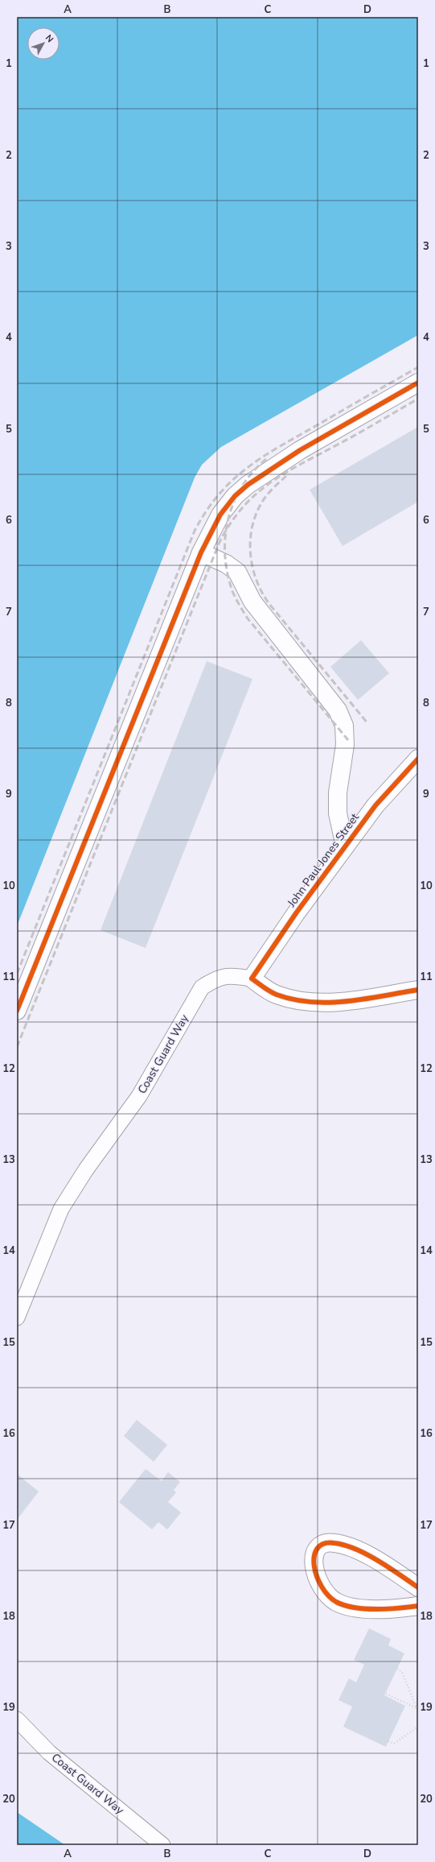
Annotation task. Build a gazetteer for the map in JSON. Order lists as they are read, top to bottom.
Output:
{
  "streets": {
    "street": ["John Paul Jones Street", "Coast Guard Way"]
  },
  "crossings": [
    ["John Paul Jones Street", "Coast Guard Way"]
  ],
  "north": "top right",
  "grid": {
    "columns": [
      "A",
      "B",
      "C",
      "D"
    ],
    "rows": [
      "1",
      "2",
      "3",
      "4",
      "5",
      "6",
      "7",
      "8",
      "9",
      "10",
      "11",
      "12",
      "13",
      "14",
      "15",
      "16",
      "17",
      "18",
      "19",
      "20"
    ]
  }
}
